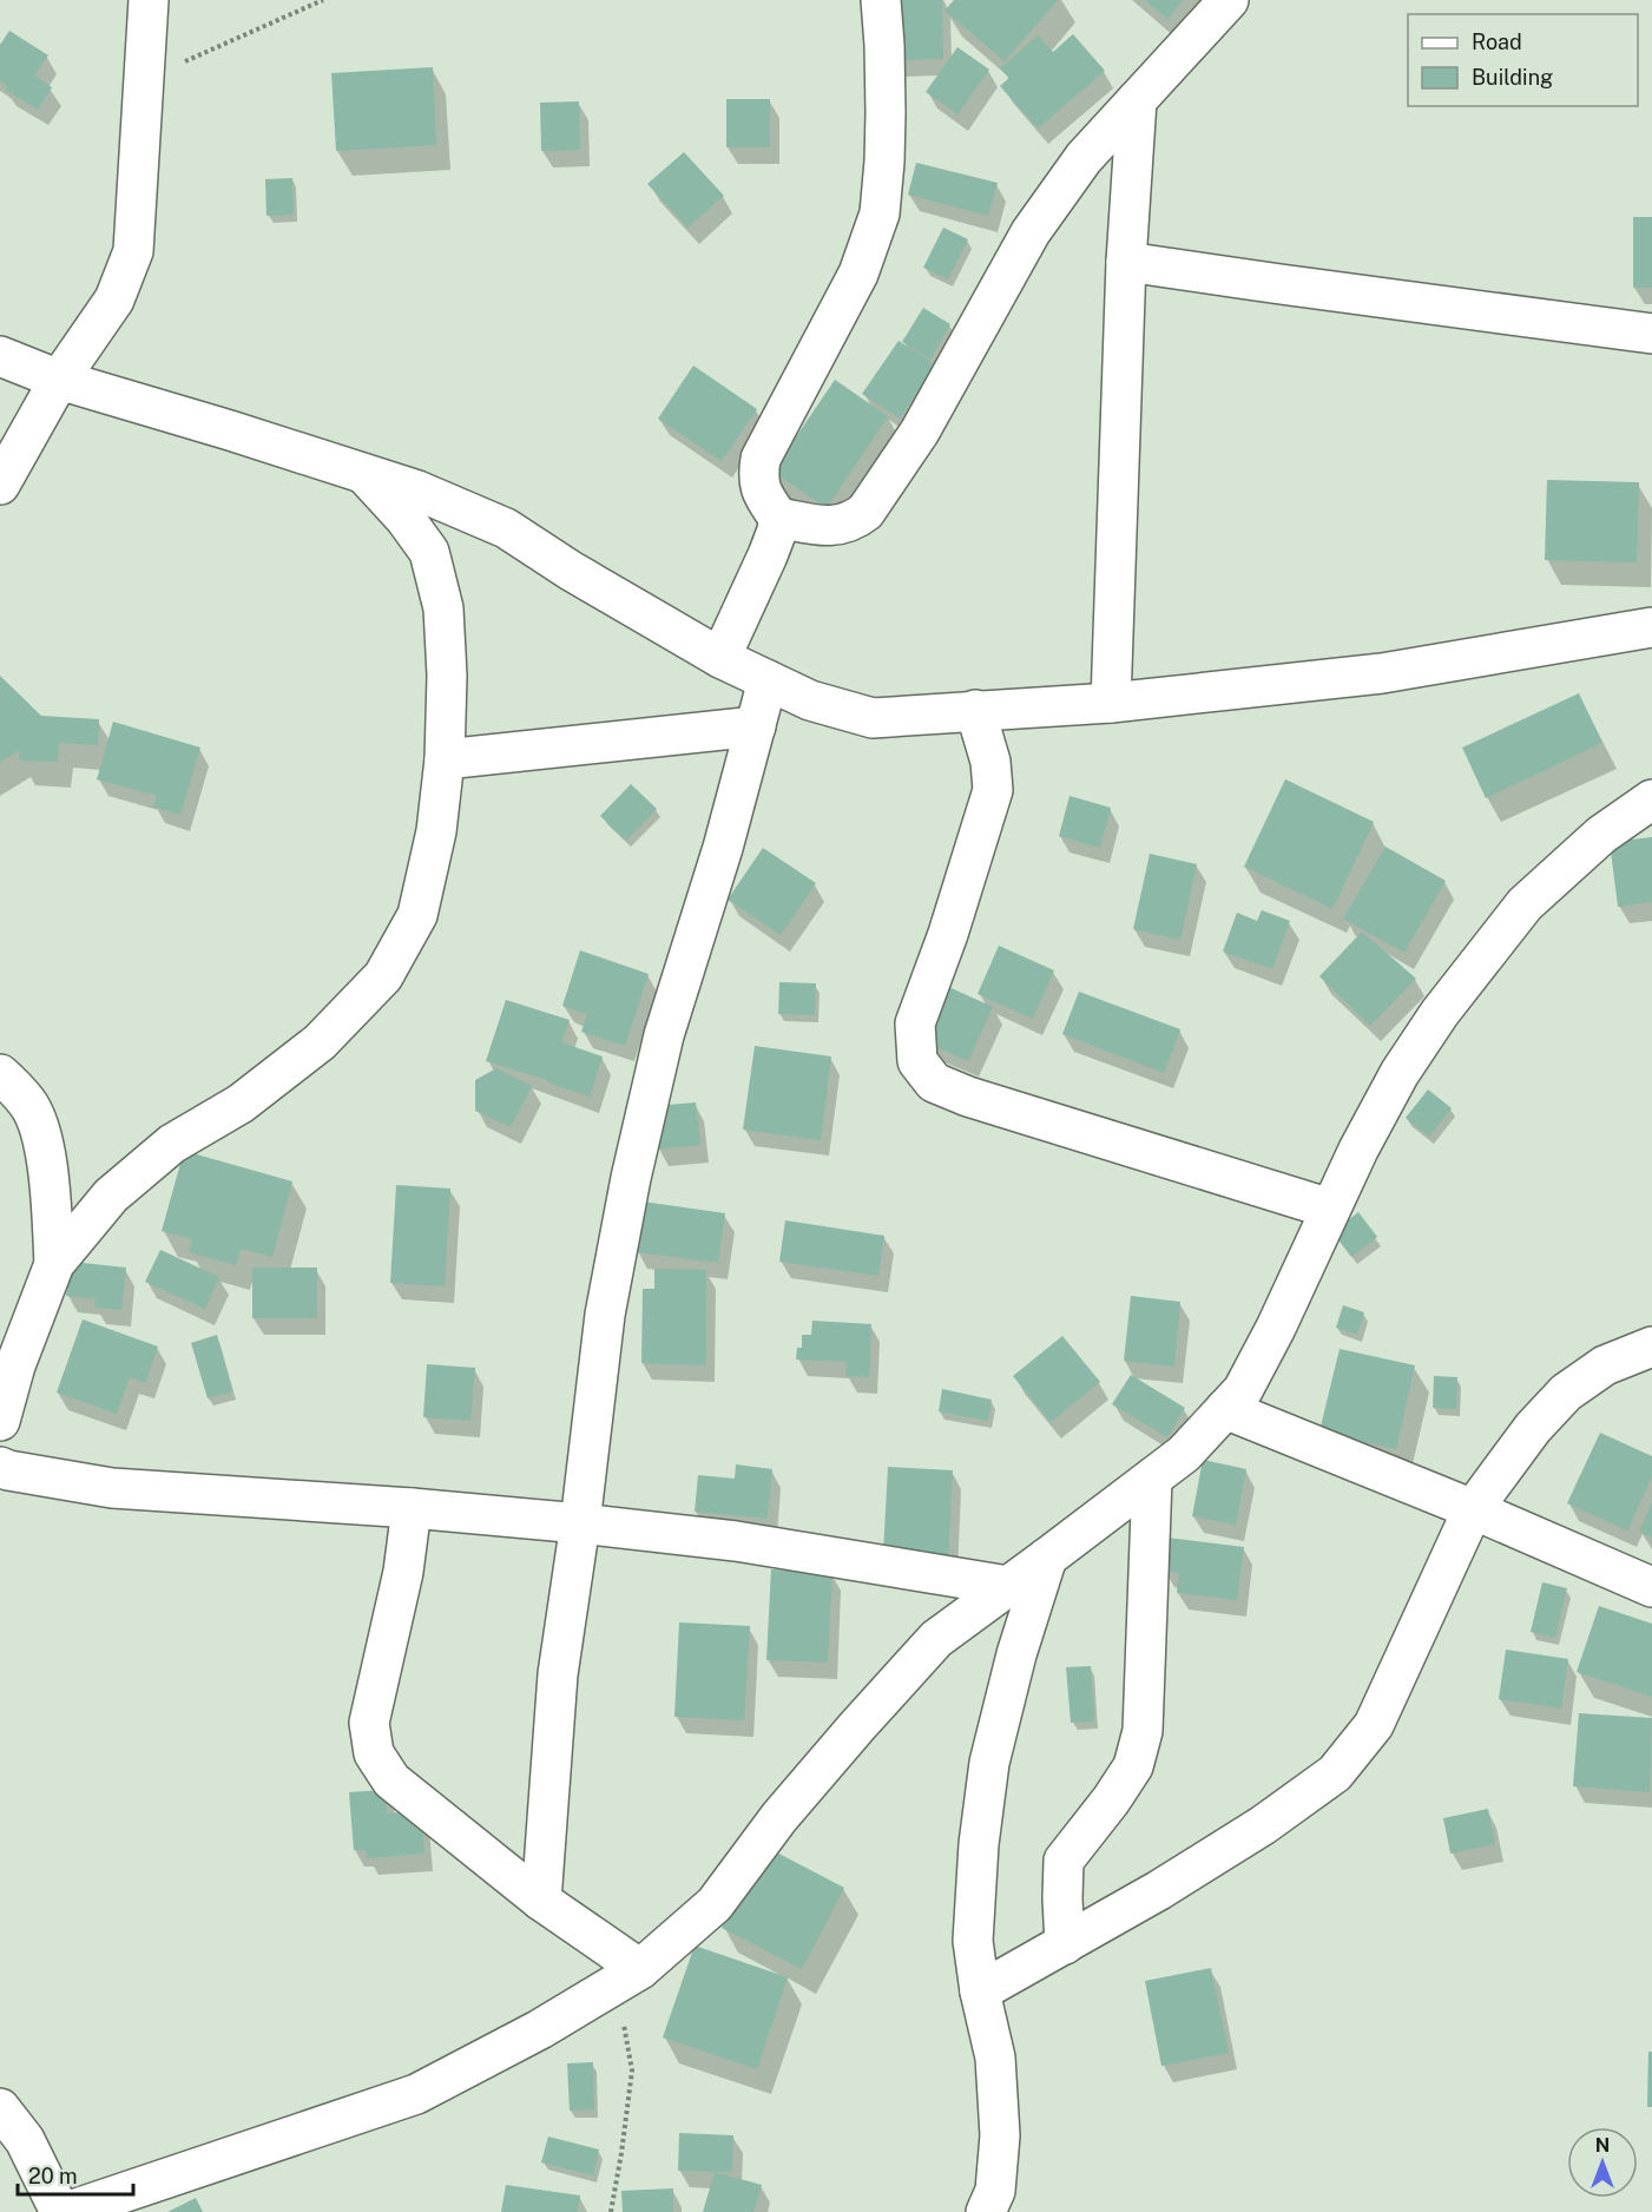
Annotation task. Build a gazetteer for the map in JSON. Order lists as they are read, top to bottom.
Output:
{
  "legend": ["Road", "Building"],
  "scale_bar": "20 m",
  "north": "top"
}
